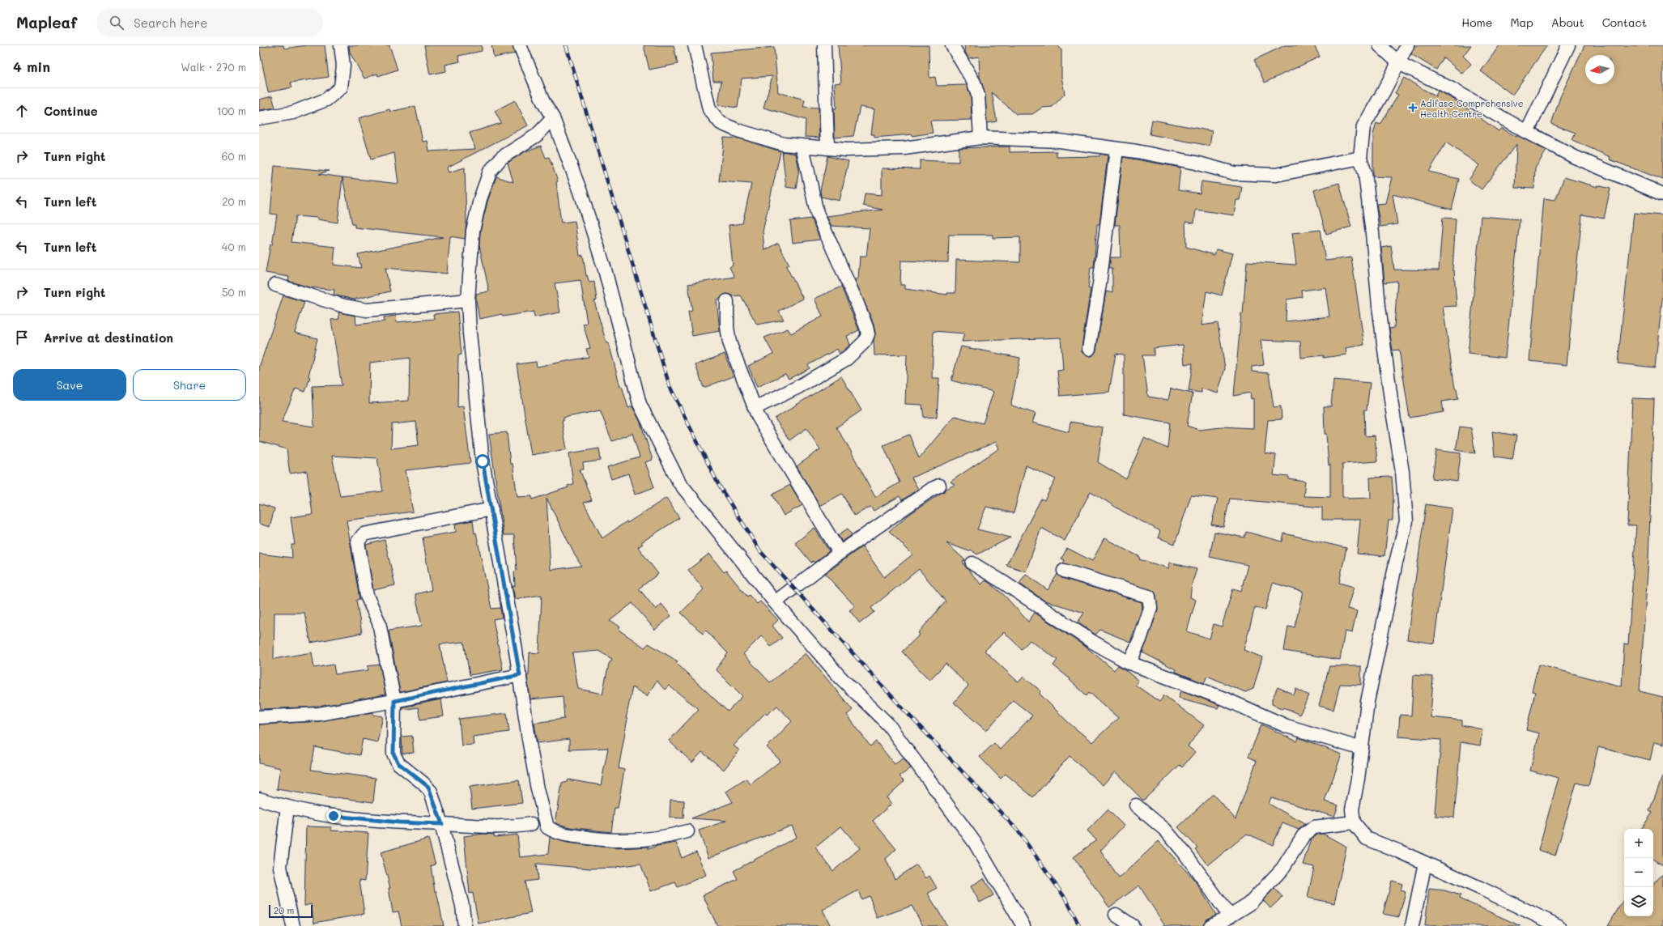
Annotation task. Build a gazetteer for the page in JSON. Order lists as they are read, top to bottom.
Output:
{
  "places": {
    "health": ["Adifase Comprehensive Health Centre"]
  },
  "scale_bar": "20 m",
  "north": "left",
  "page": {
    "header": "Mapleaf",
    "search": "Search here",
    "nav": [
      "Home",
      "Map",
      "About",
      "Contact"
    ],
    "heading": ["4 min", "Walk · 270 m"],
    "list": [
      ["Continue", "100 m"],
      ["Turn right", "60 m"],
      ["Turn left", "20 m"],
      ["Turn left", "40 m"],
      ["Turn right", "50 m"],
      "Arrive at destination"
    ],
    "buttons": ["Save", "Share"],
    "map_buttons": ["+", "−"],
    "scale": "20 m"
  }
}
